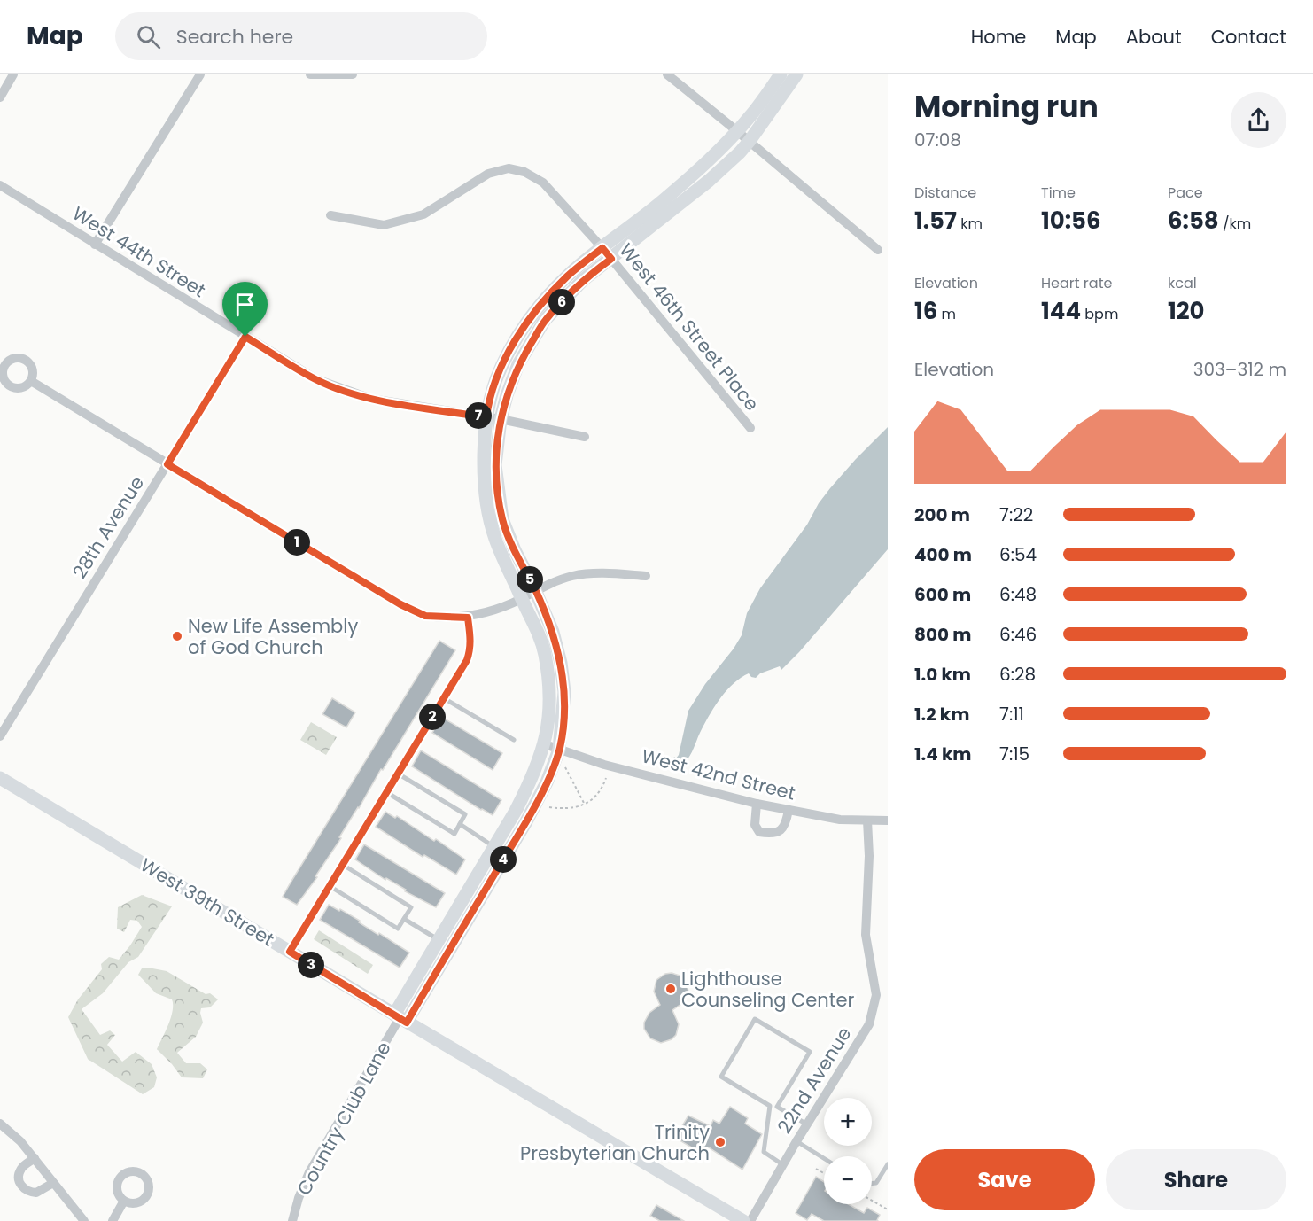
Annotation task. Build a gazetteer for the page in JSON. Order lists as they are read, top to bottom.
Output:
{
  "streets": {
    "street": [
      "West 44th Street",
      "West 46th Street Place",
      "28th Avenue",
      "West 42nd Street",
      "West 39th Street",
      "22nd Avenue",
      "Country Club Lane"
    ]
  },
  "crossings": [
    ["West 44th Street", "28th Avenue"],
    ["West 44th Street", "Country Club Lane"],
    ["West 46th Street Place", "Country Club Lane"],
    ["West 42nd Street", "22nd Avenue"],
    ["West 42nd Street", "Country Club Lane"],
    ["West 39th Street", "Country Club Lane"]
  ],
  "places": ["New Life Assembly of God Church", "Lighthouse Counseling Center", "Trinity Presbyterian Church"],
  "page": {
    "header": "Map",
    "search": "Search here",
    "nav": [
      "Home",
      "Map",
      "About",
      "Contact"
    ],
    "heading": ["Morning run", "07:08"],
    "stats": [
      ["Distance", "1.57 km"],
      ["Time", "10:56"],
      ["Pace", "6:58 /km"],
      ["Elevation", "16 m"],
      ["Heart rate", "144 bpm"],
      ["kcal", "120"]
    ],
    "pins": [
      "6",
      "7",
      "1",
      "5",
      "2",
      "4",
      "3"
    ],
    "chart": ["Elevation", "303–312 m"],
    "list": [
      {
        "name": "200 m",
        "note": "7:22"
      },
      {
        "name": "400 m",
        "note": "6:54"
      },
      {
        "name": "600 m",
        "note": "6:48"
      },
      {
        "name": "800 m",
        "note": "6:46"
      },
      {
        "name": "1.0 km",
        "note": "6:28"
      },
      {
        "name": "1.2 km",
        "note": "7:11"
      },
      {
        "name": "1.4 km",
        "note": "7:15"
      }
    ],
    "map_buttons": ["+", "−"],
    "buttons": ["Save", "Share"]
  }
}
